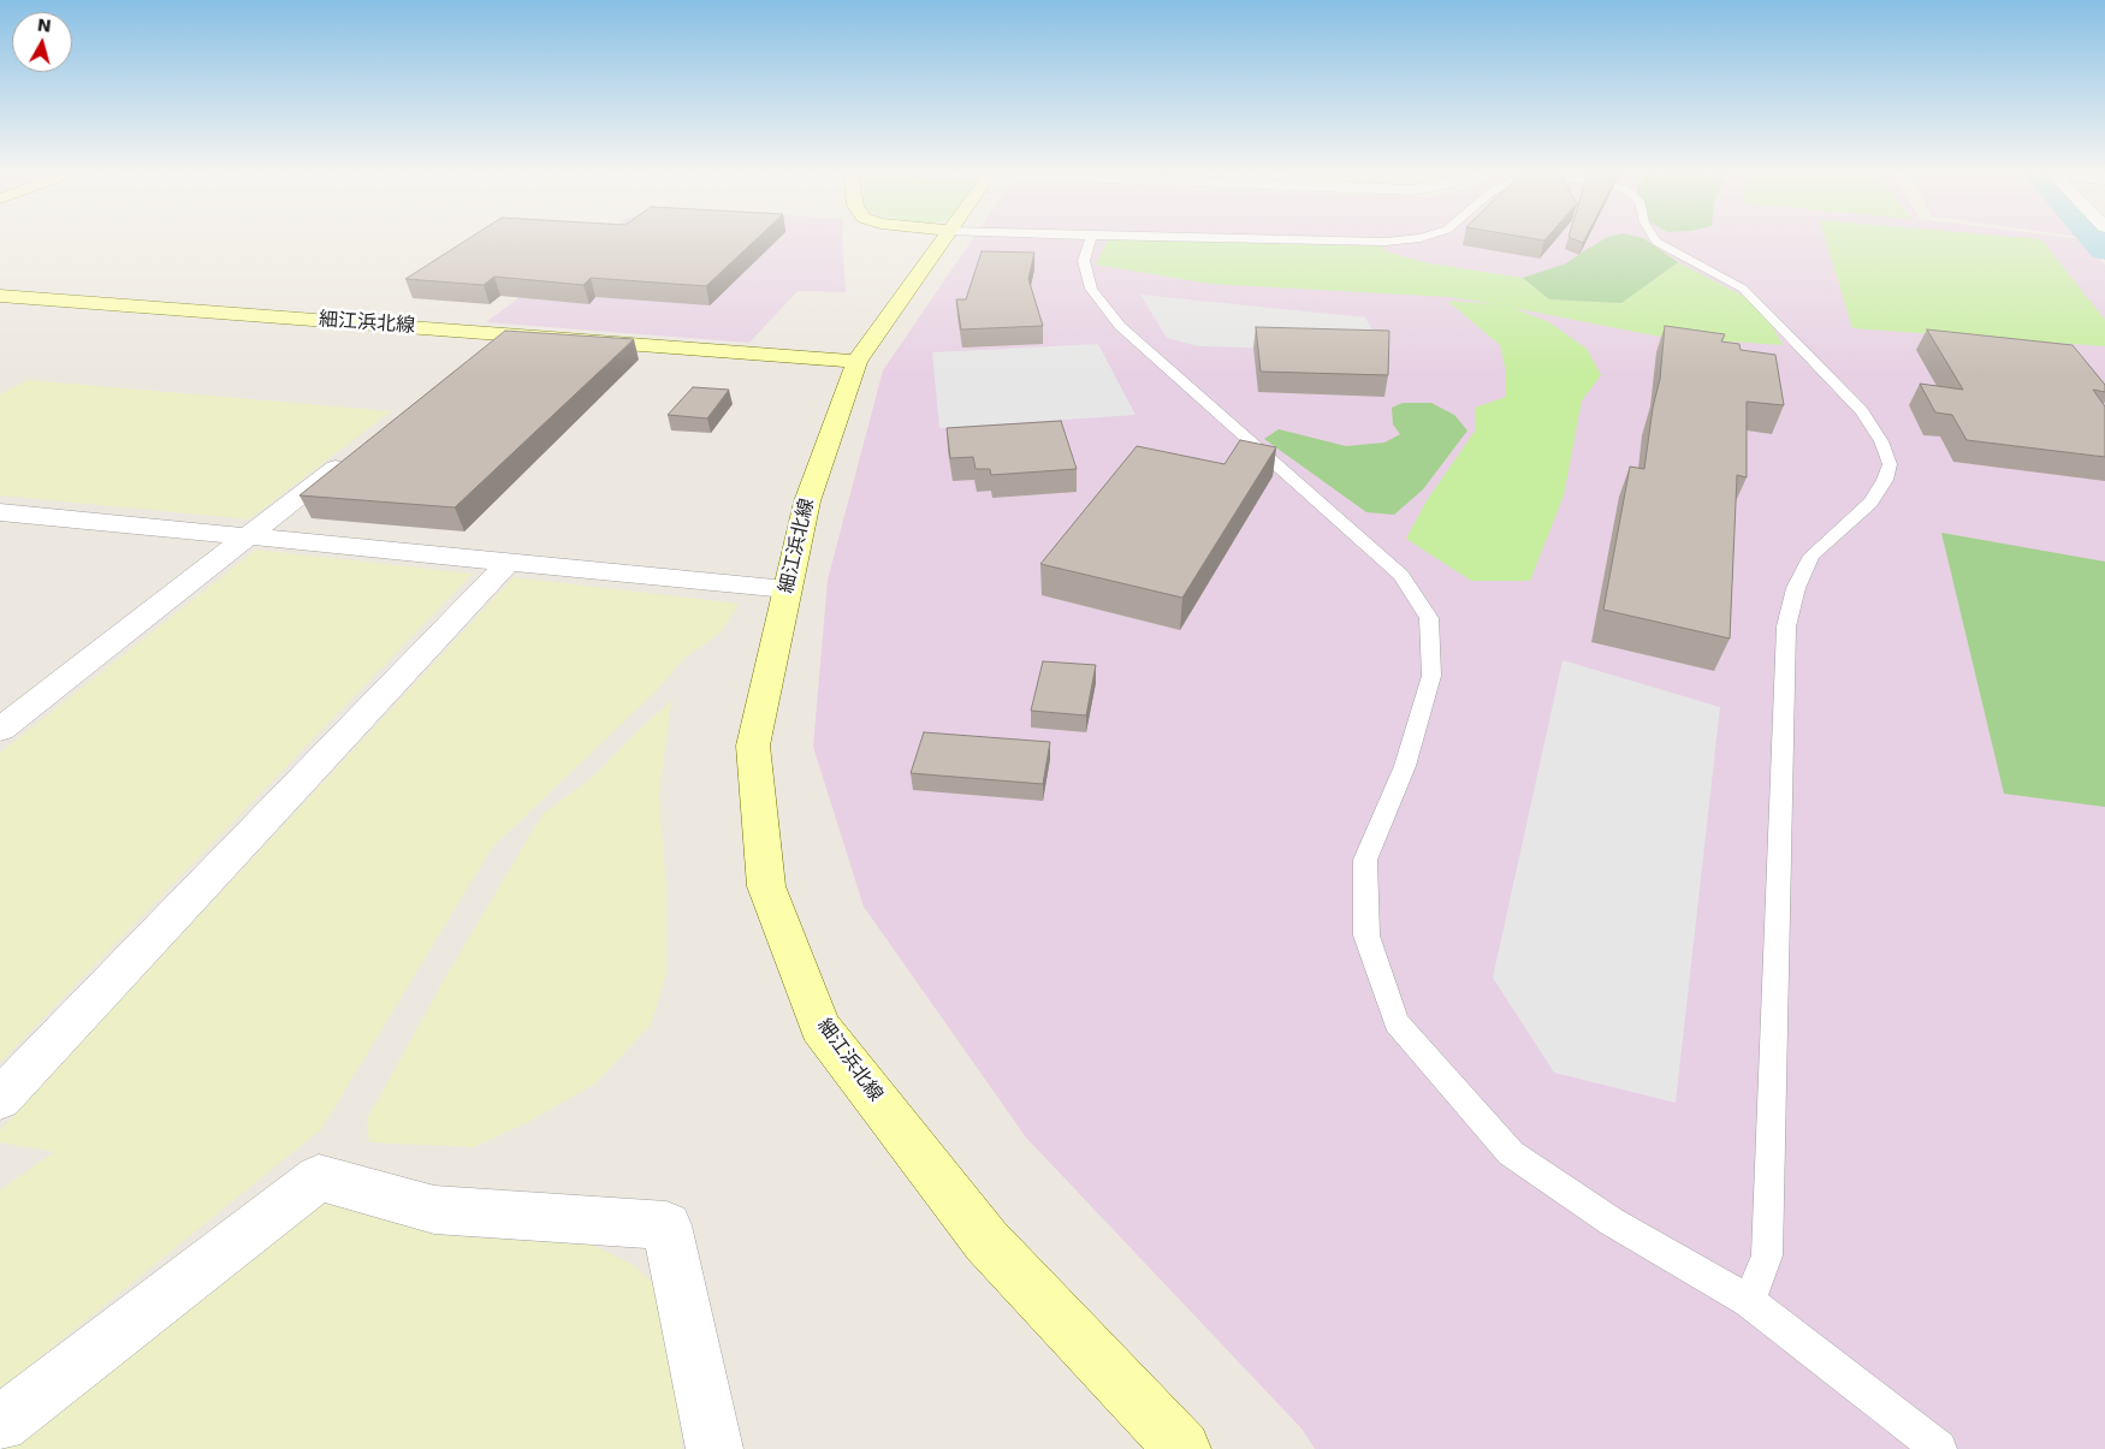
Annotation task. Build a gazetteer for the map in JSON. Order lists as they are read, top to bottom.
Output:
{
  "streets": {
    "main road": ["細江浜北線"]
  },
  "north": "top"
}
